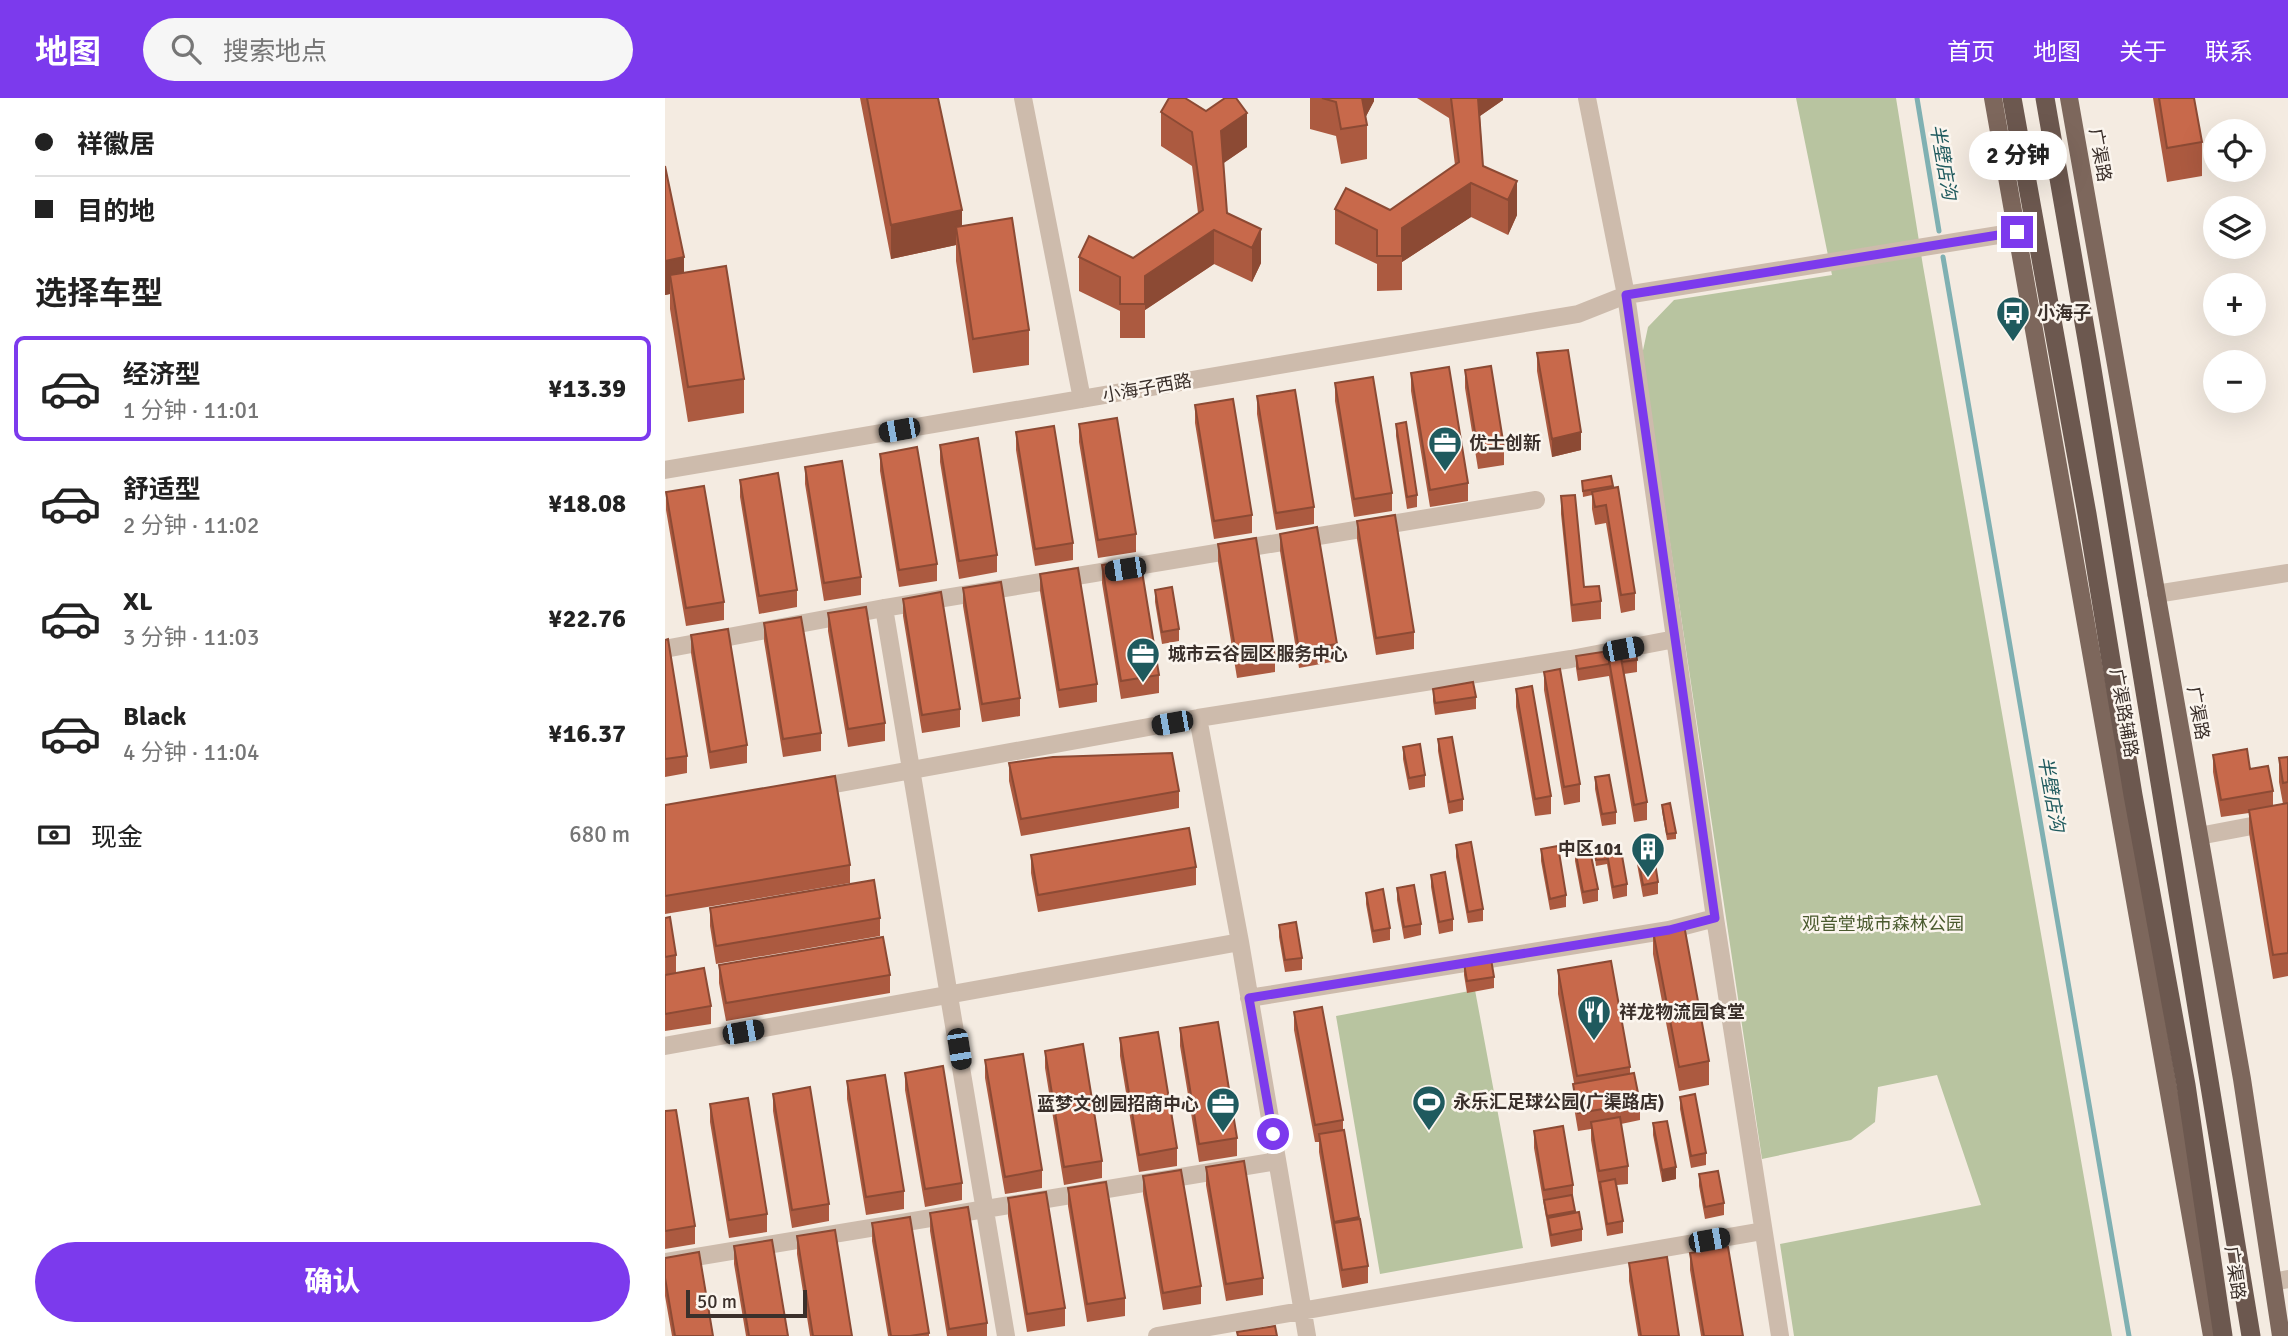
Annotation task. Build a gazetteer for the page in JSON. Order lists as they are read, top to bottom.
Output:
{
  "streets": {
    "highway": ["广渠路"],
    "main road": ["广渠路辅路"],
    "street": ["小海子西路"]
  },
  "crossings": [
    ["小海子西路", "广渠路辅路"]
  ],
  "water": ["半壁店沟"],
  "parks": ["观音堂城市森林公园"],
  "places": {
    "bus stop": ["小海子"],
    "office": ["优士创新", "城市云谷园区服务中心", "蓝梦文创园招商中心"],
    "building": ["中区101"],
    "restaurant": ["祥龙物流园食堂"],
    "sports": ["永乐汇足球公园(广渠路店)"]
  },
  "scale_bar": "50 m",
  "page": {
    "header": "地图",
    "search": "搜索地点",
    "nav": [
      "首页",
      "地图",
      "关于",
      "联系"
    ],
    "banner": ["祥徽居", "目的地"],
    "map_buttons": ["+", "−"],
    "bubble": "2 分钟",
    "heading": "选择车型",
    "list": [
      {
        "name": "经济型",
        "note": "1 分钟 · 11:01",
        "value": "¥13.39"
      },
      {
        "name": "舒适型",
        "note": "2 分钟 · 11:02",
        "value": "¥18.08"
      },
      {
        "name": "XL",
        "note": "3 分钟 · 11:03",
        "value": "¥22.76"
      },
      {
        "name": "Black",
        "note": "4 分钟 · 11:04",
        "value": "¥16.37"
      }
    ],
    "pay": ["现金", "680 m"],
    "buttons": "确认",
    "scale": "50 m"
  }
}
